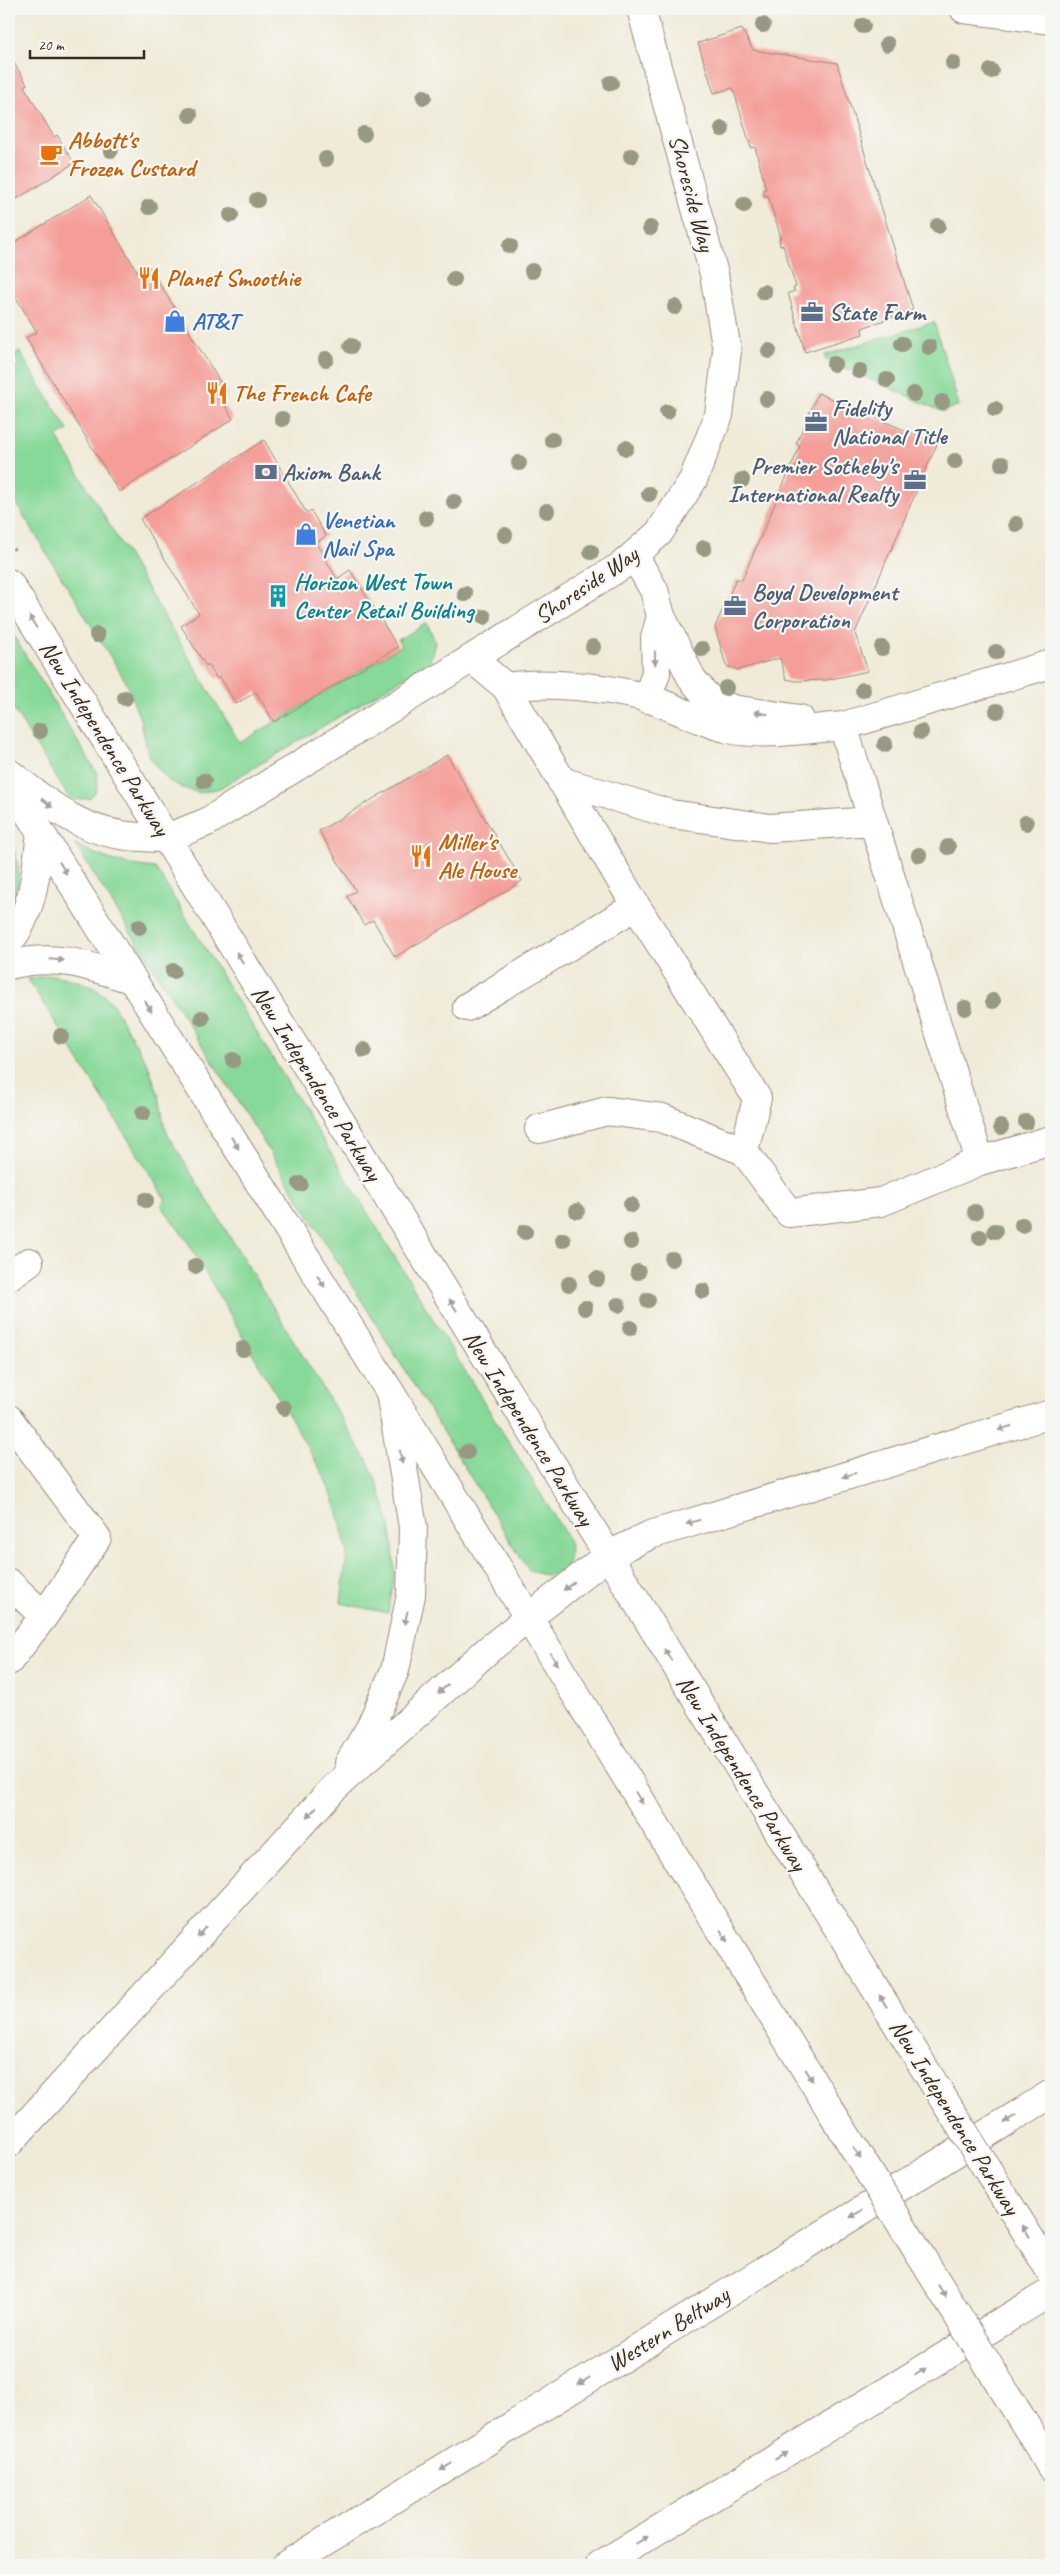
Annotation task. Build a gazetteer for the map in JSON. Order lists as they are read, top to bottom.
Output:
{
  "streets": {
    "main road": ["Shoreside Way", "New Independence Parkway", "Western Beltway"]
  },
  "crossings": [
    ["Shoreside Way", "New Independence Parkway"]
  ],
  "places": {
    "cafe": ["Abbott's Frozen Custard"],
    "restaurant": ["Planet Smoothie", "The French Cafe", "Miller's Ale House"],
    "office": [
      "State Farm",
      "Fidelity National Title",
      "Premier Sotheby's International Realty",
      "Boyd Development Corporation"
    ],
    "shop": ["AT&T", "Venetian Nail Spa"],
    "bank": ["Axiom Bank"],
    "building": ["Horizon West Town Center Retail Building"]
  },
  "scale_bar": "20 m"
}
